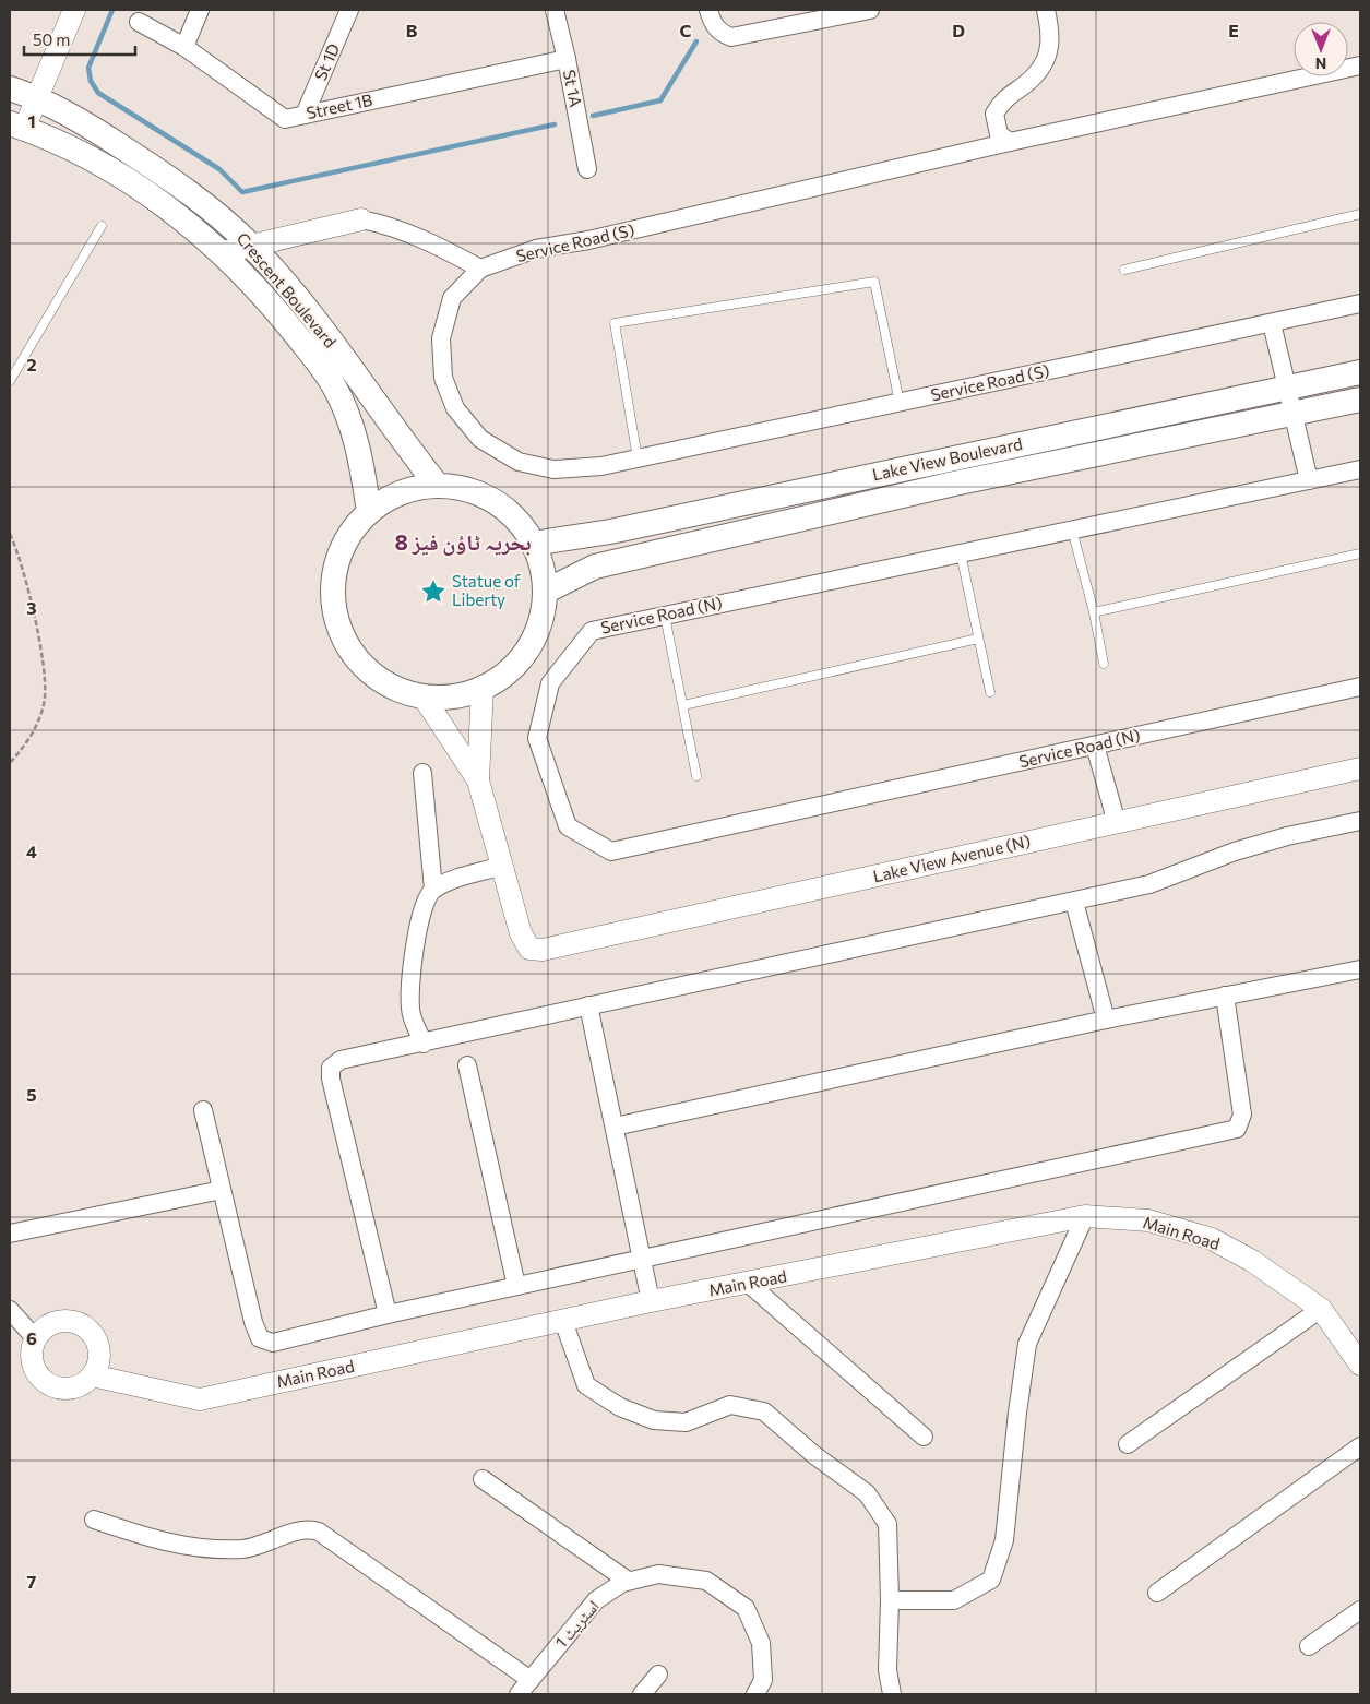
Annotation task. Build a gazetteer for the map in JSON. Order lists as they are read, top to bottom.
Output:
{
  "streets": {
    "main road": ["Crescent Boulevard", "Lake View Boulevard"],
    "street": [
      "St 1D",
      "St 1A",
      "Street 1B",
      "Service Road (S)",
      "Service Road (N)",
      "Lake View Avenue (N)",
      "Main Road",
      "اسٹریٹ 1"
    ]
  },
  "crossings": [
    ["St 1D", "Street 1B"],
    ["St 1A", "Street 1B"]
  ],
  "districts": ["بحریہ ٹاؤن فیز 8"],
  "places": {
    "place": ["Statue of Liberty"]
  },
  "scale_bar": "50 m",
  "north": "bottom",
  "grid": {
    "columns": [
      "B",
      "C",
      "D",
      "E"
    ],
    "rows": [
      "1",
      "2",
      "3",
      "4",
      "5",
      "6",
      "7"
    ]
  }
}
